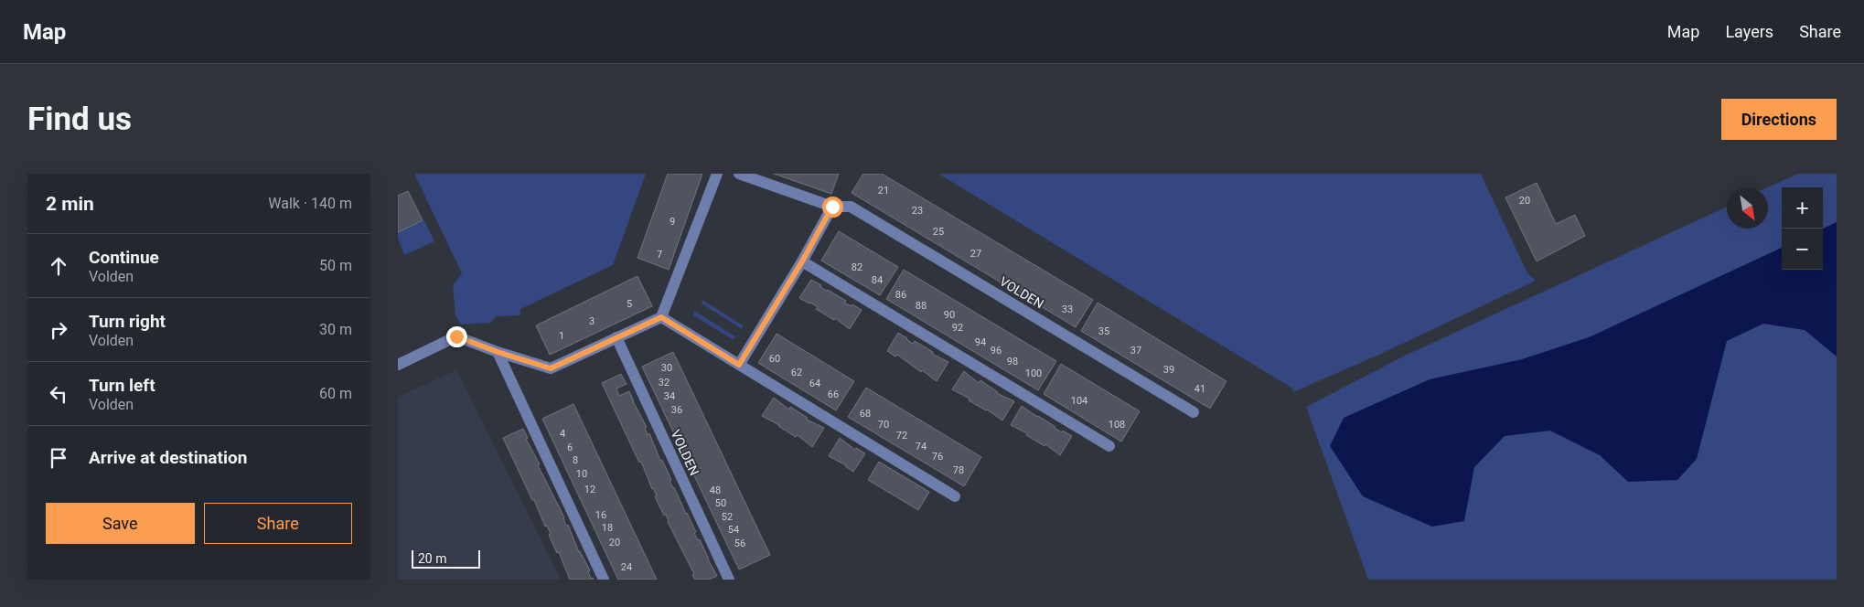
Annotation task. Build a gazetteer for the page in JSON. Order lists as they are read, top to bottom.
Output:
{
  "streets": {
    "street": ["VOLDEN"]
  },
  "house_numbers": [
    "21",
    "20",
    "23",
    "9",
    "25",
    "27",
    "7",
    "82",
    "84",
    "86",
    "5",
    "88",
    "33",
    "90",
    "3",
    "92",
    "35",
    "1",
    "94",
    "96",
    "37",
    "60",
    "98",
    "30",
    "39",
    "62",
    "100",
    "32",
    "64",
    "41",
    "66",
    "34",
    "104",
    "36",
    "68",
    "70",
    "108",
    "4",
    "72",
    "74",
    "6",
    "76",
    "8",
    "78",
    "10",
    "12",
    "48",
    "50",
    "16",
    "52",
    "18",
    "54",
    "20",
    "56",
    "24"
  ],
  "scale_bar": "20 m",
  "north": "bottom right",
  "page": {
    "header": "Map",
    "nav": ["Map", "Layers", "Share"],
    "buttons": [
      "Directions",
      ["Save", "Share"]
    ],
    "title": "Find us",
    "heading": ["2 min", "Walk · 140 m"],
    "map_buttons": ["+", "−"],
    "list": [
      ["Continue", "Volden", "50 m"],
      ["Turn right", "Volden", "30 m"],
      ["Turn left", "Volden", "60 m"],
      "Arrive at destination"
    ],
    "scale": "20 m"
  }
}
